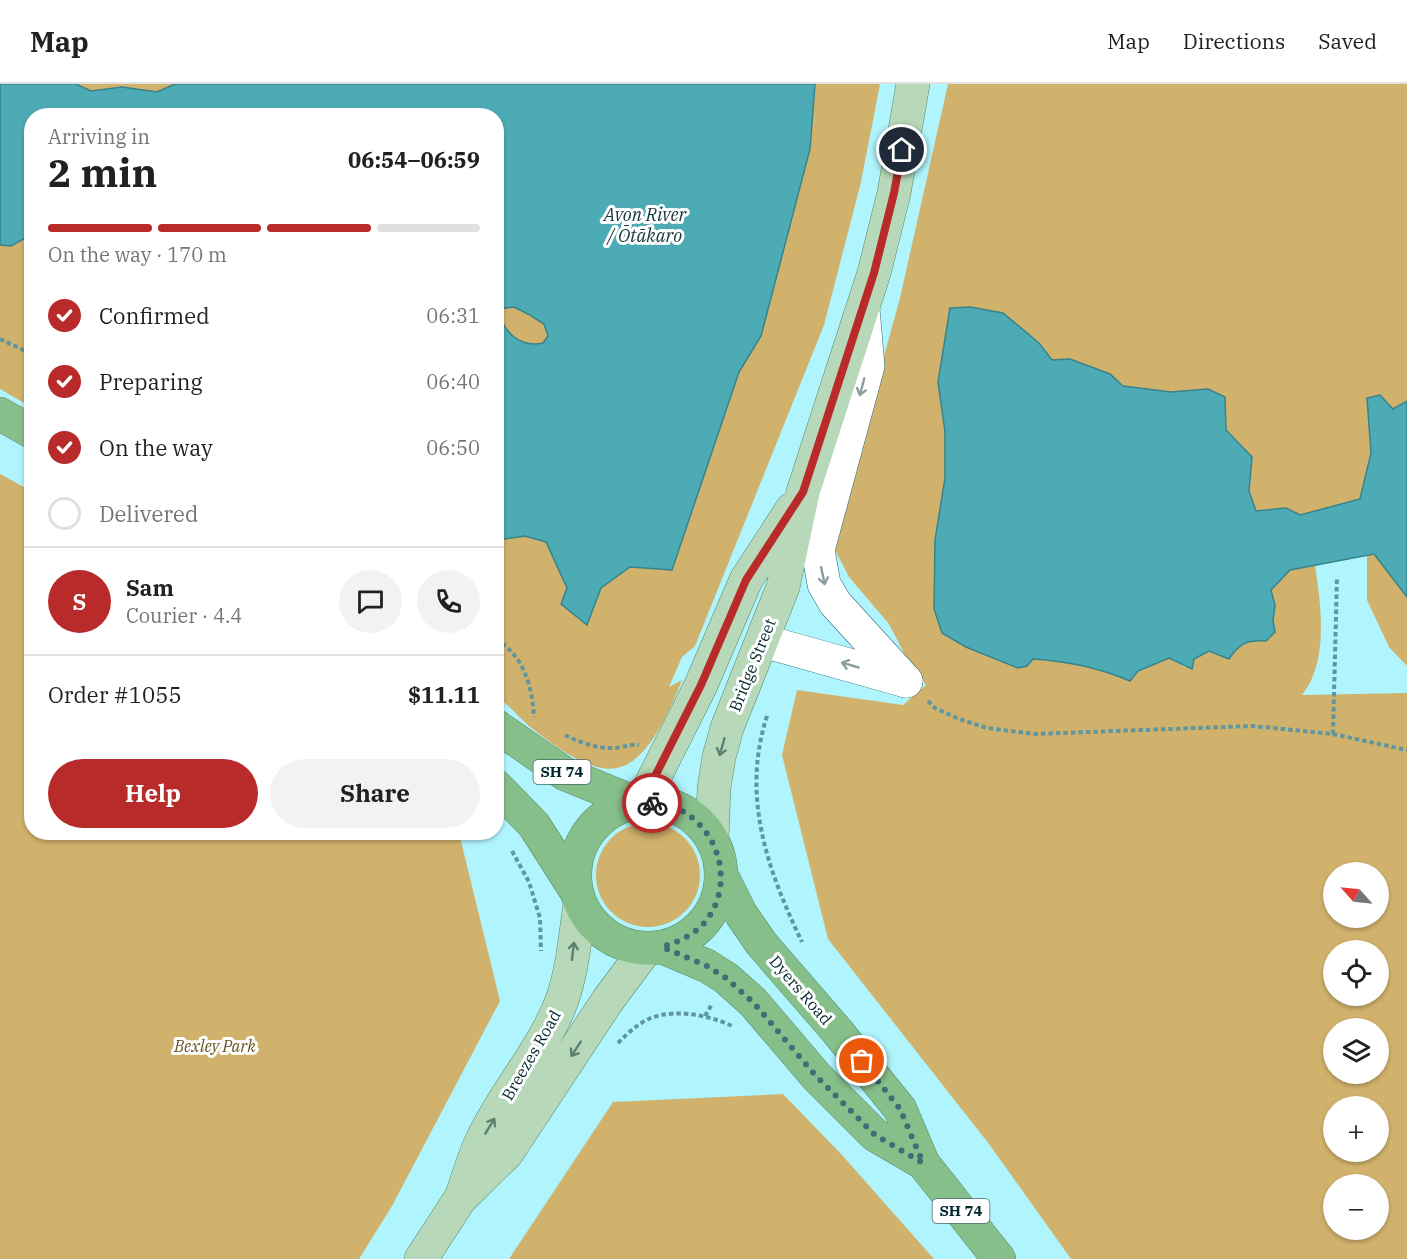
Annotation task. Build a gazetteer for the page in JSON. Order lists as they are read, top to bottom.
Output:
{
  "streets": {
    "highway": ["SH 74", "Dyers Road"],
    "main road": ["Bridge Street", "Breezes Road"]
  },
  "crossings": [
    ["Bridge Street", "SH 74"],
    ["Bridge Street", "Dyers Road"],
    ["Bridge Street", "Breezes Road"],
    ["SH 74", "Dyers Road"],
    ["SH 74", "Breezes Road"],
    ["Dyers Road", "Breezes Road"]
  ],
  "water": ["Avon River / Ōtākaro"],
  "parks": ["Bexley Park"],
  "north": "top left",
  "page": {
    "header": "Map",
    "nav": ["Map", "Directions", "Saved"],
    "heading": ["2 min", "Arriving in", "06:54–06:59"],
    "panel": [
      "Sam",
      "Courier · 4.4",
      "Order #1055",
      "$11.11"
    ],
    "bar": "On the way · 170 m",
    "list": [
      ["Confirmed", "06:31"],
      ["Preparing", "06:40"],
      ["On the way", "06:50"],
      "Delivered"
    ],
    "round": "S",
    "buttons": ["Help", "Share"],
    "map_buttons": ["+", "−"]
  }
}
